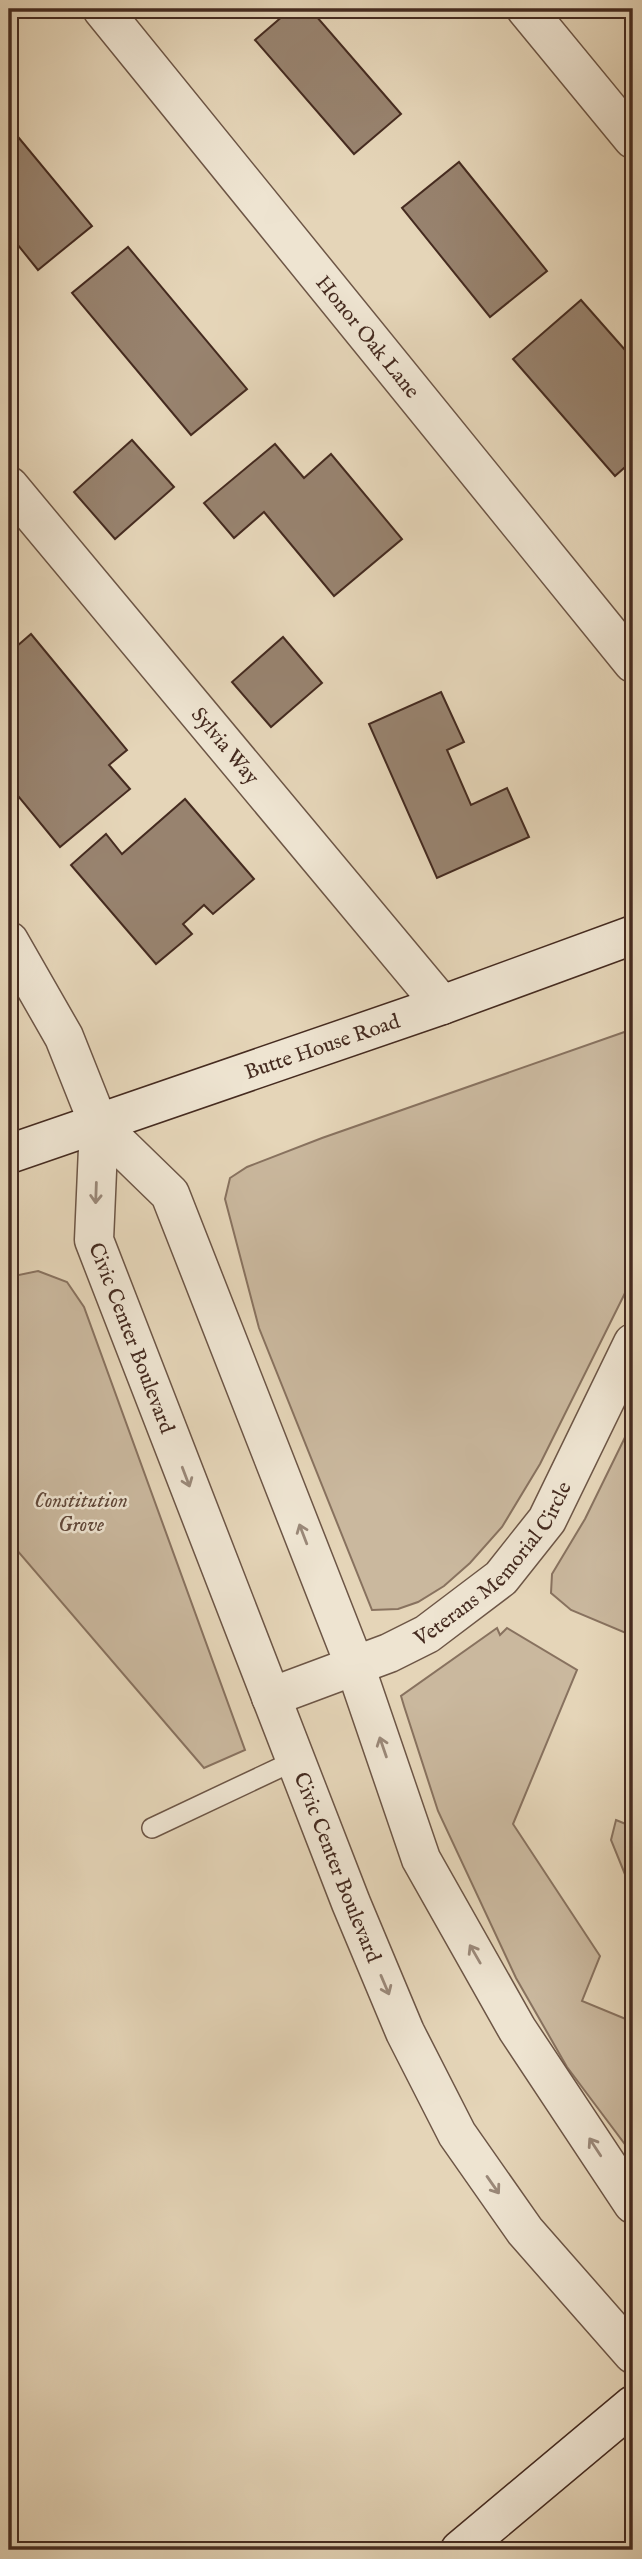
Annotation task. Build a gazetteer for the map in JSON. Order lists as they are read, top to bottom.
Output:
{
  "streets": {
    "street": [
      "Honor Oak Lane",
      "Sylvia Way",
      "Butte House Road",
      "Civic Center Boulevard",
      "Veterans Memorial Circle"
    ]
  },
  "crossings": [
    ["Sylvia Way", "Butte House Road"],
    ["Butte House Road", "Civic Center Boulevard"],
    ["Civic Center Boulevard", "Veterans Memorial Circle"]
  ],
  "parks": ["Constitution Grove"]
}
